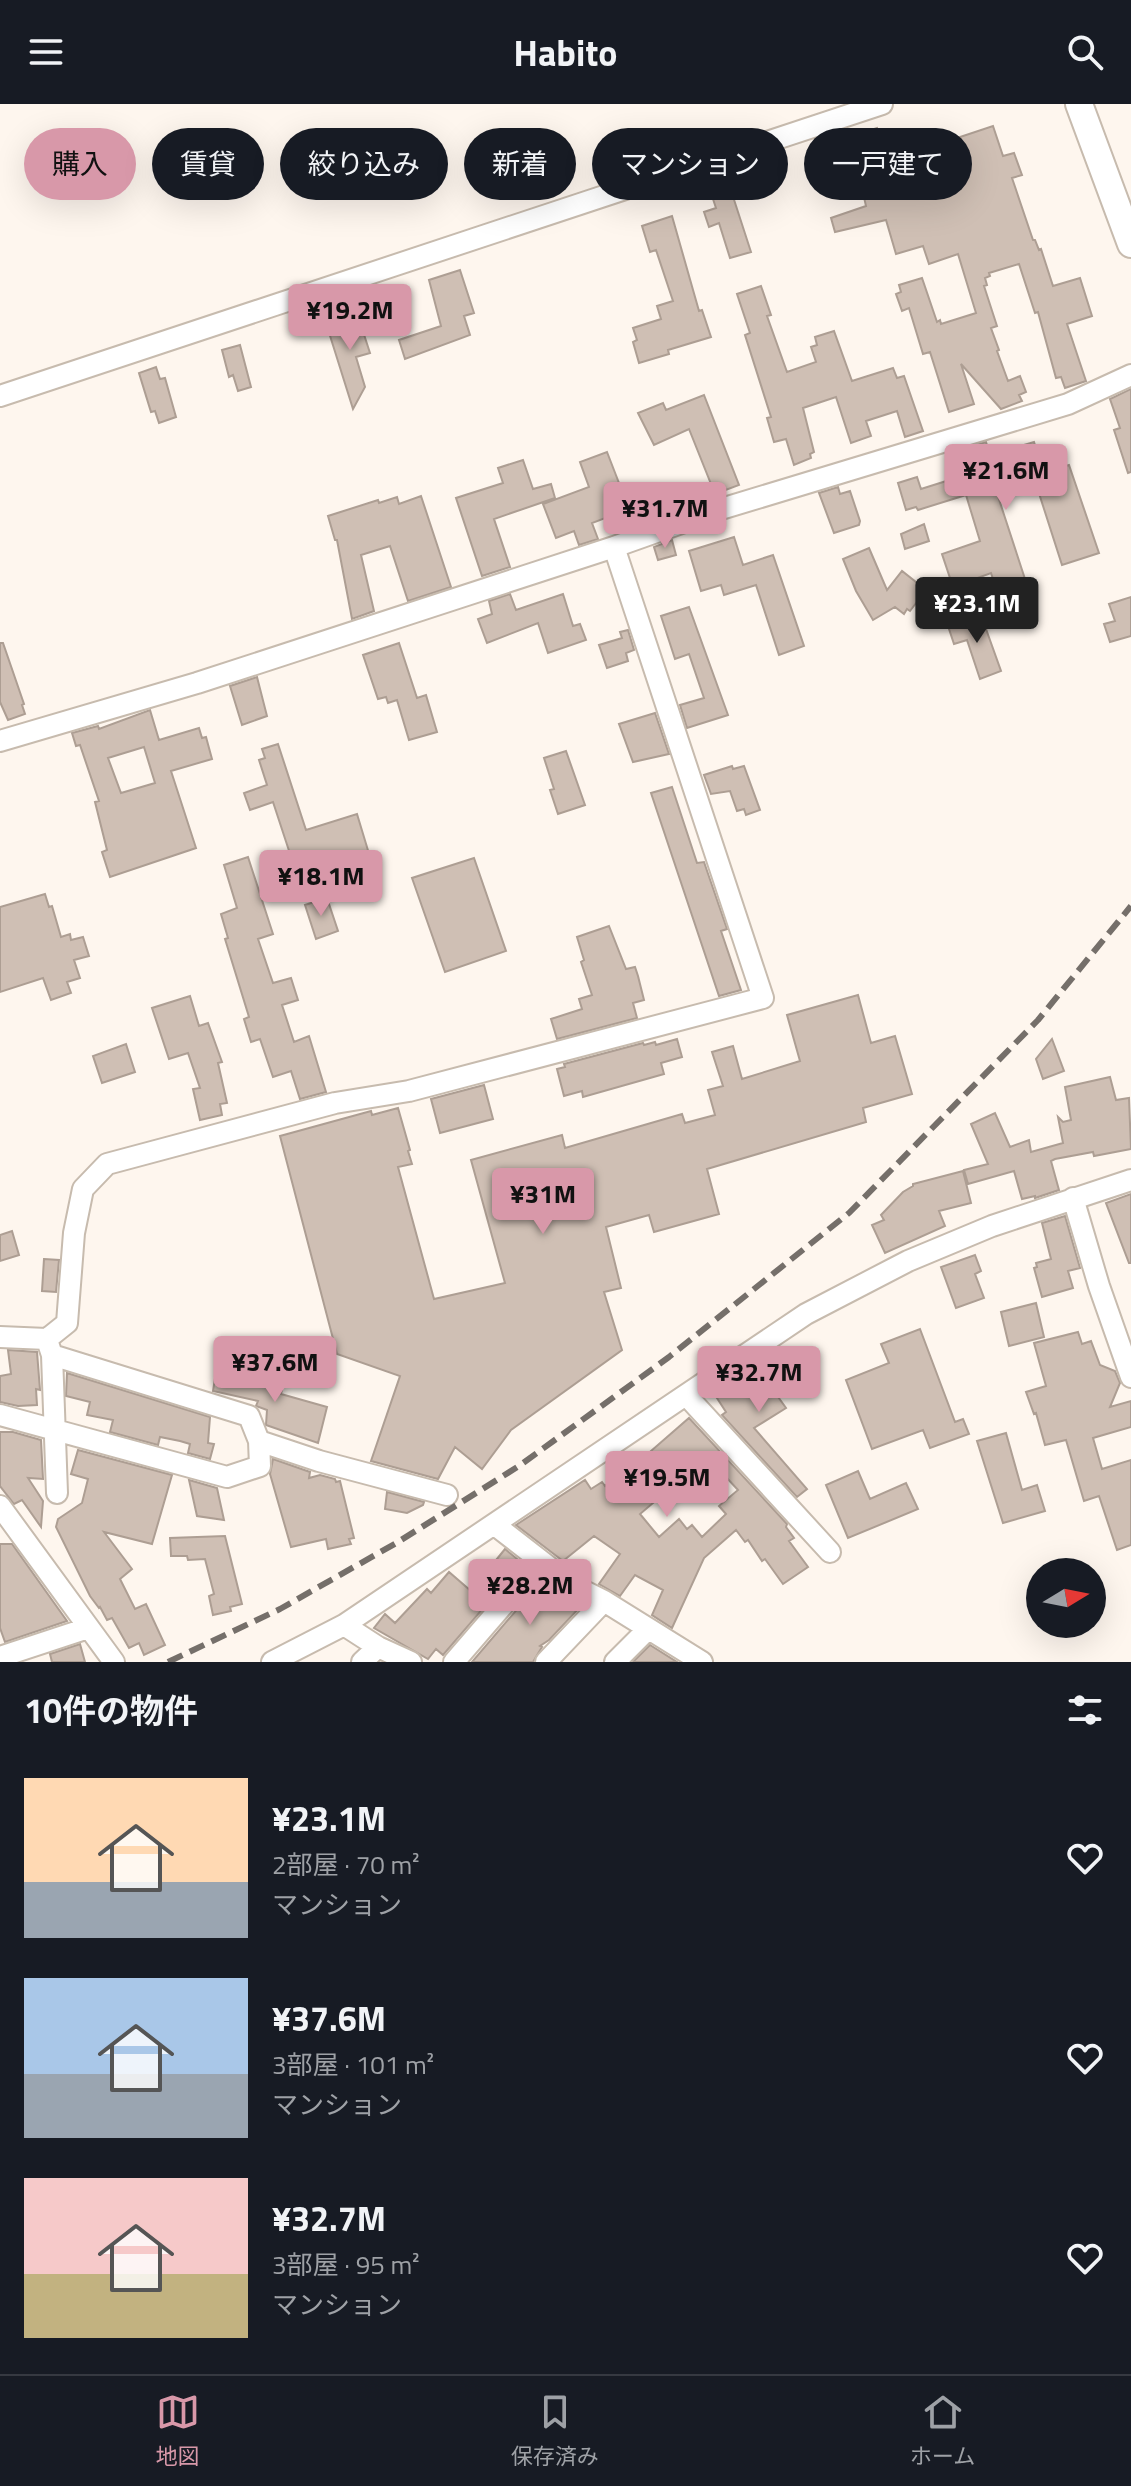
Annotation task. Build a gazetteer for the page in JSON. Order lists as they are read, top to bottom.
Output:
{
  "north": "right",
  "page": {
    "header": "Habito",
    "chip": [
      "購入",
      "賃貸",
      "絞り込み",
      "新着",
      "マンション",
      "一戸建て"
    ],
    "price": [
      "¥19.2M",
      "¥21.6M",
      "¥31.7M",
      "¥23.1M",
      "¥18.1M",
      "¥31M",
      "¥37.6M",
      "¥32.7M",
      "¥19.5M",
      "¥28.2M"
    ],
    "heading": "10件の物件",
    "list": [
      {
        "name": "¥23.1M",
        "note": "2部屋 · 70 m² · マンション"
      },
      {
        "name": "¥37.6M",
        "note": "3部屋 · 101 m² · マンション"
      },
      {
        "name": "¥32.7M",
        "note": "3部屋 · 95 m² · マンション"
      }
    ],
    "tabs": ["地図", "保存済み", "ホーム"]
  }
}
